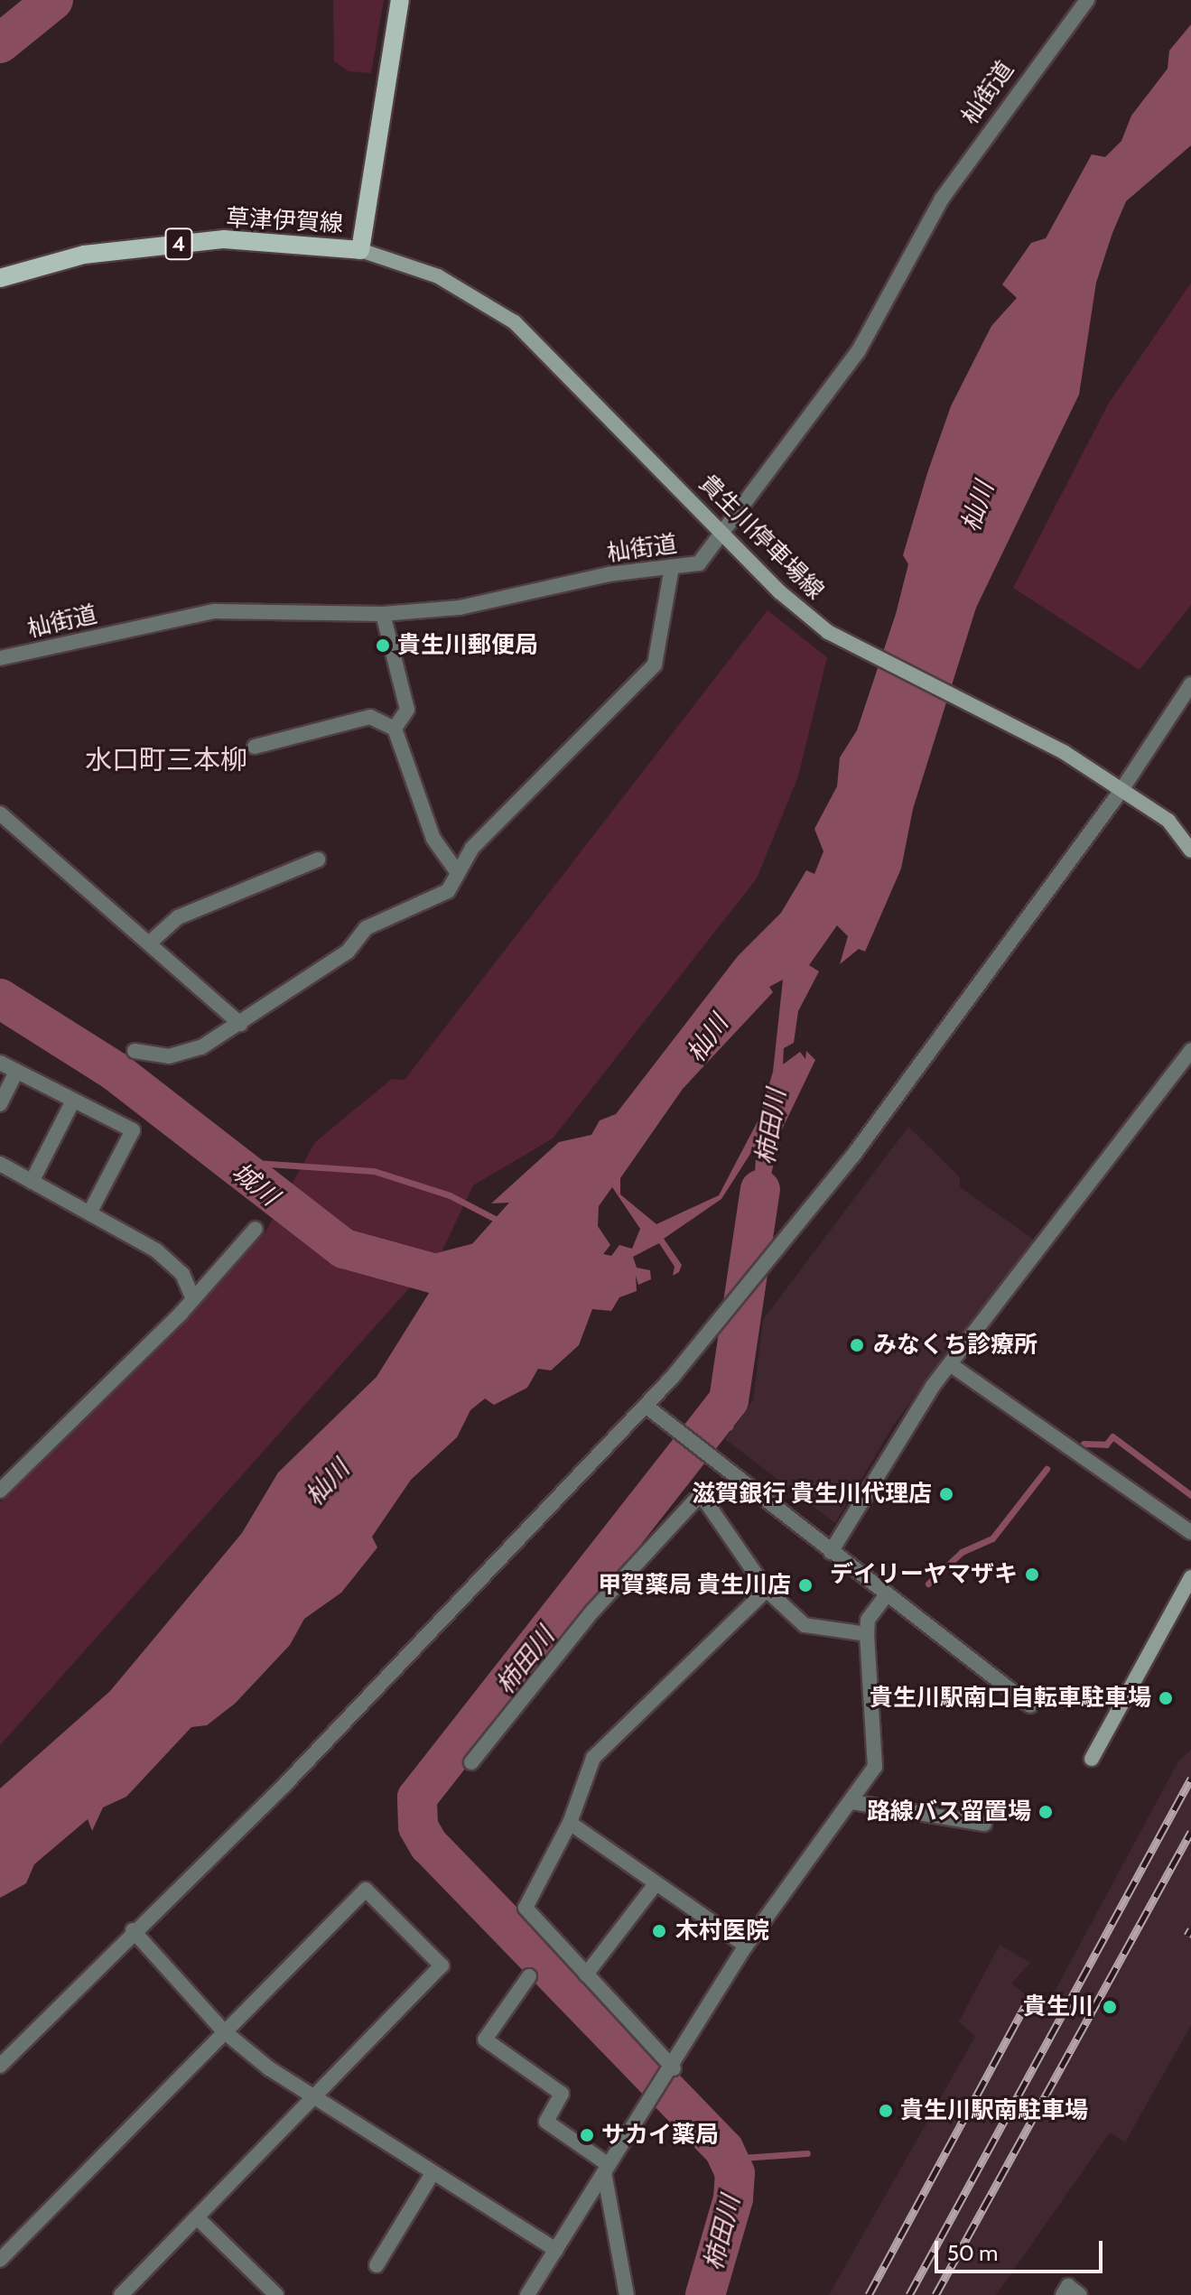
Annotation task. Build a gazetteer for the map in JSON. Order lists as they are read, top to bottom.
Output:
{
  "streets": {
    "main road": ["草津伊賀線", "4", "貴生川停車場線"],
    "street": ["杣街道"]
  },
  "crossings": [
    ["杣街道", "貴生川停車場線"],
    ["草津伊賀線", "貴生川停車場線"]
  ],
  "districts": ["水口町三本柳"],
  "water": ["杣川", "柿田川", "城川"],
  "places": [
    "貴生川郵便局",
    "みなくち診療所",
    "滋賀銀行 貴生川代理店",
    "デイリーヤマザキ",
    "甲賀薬局 貴生川店",
    "貴生川駅南口自転車駐車場",
    "路線バス留置場",
    "木村医院",
    "貴生川",
    "貴生川駅南駐車場",
    "サカイ薬局"
  ],
  "scale_bar": "50 m"
}
